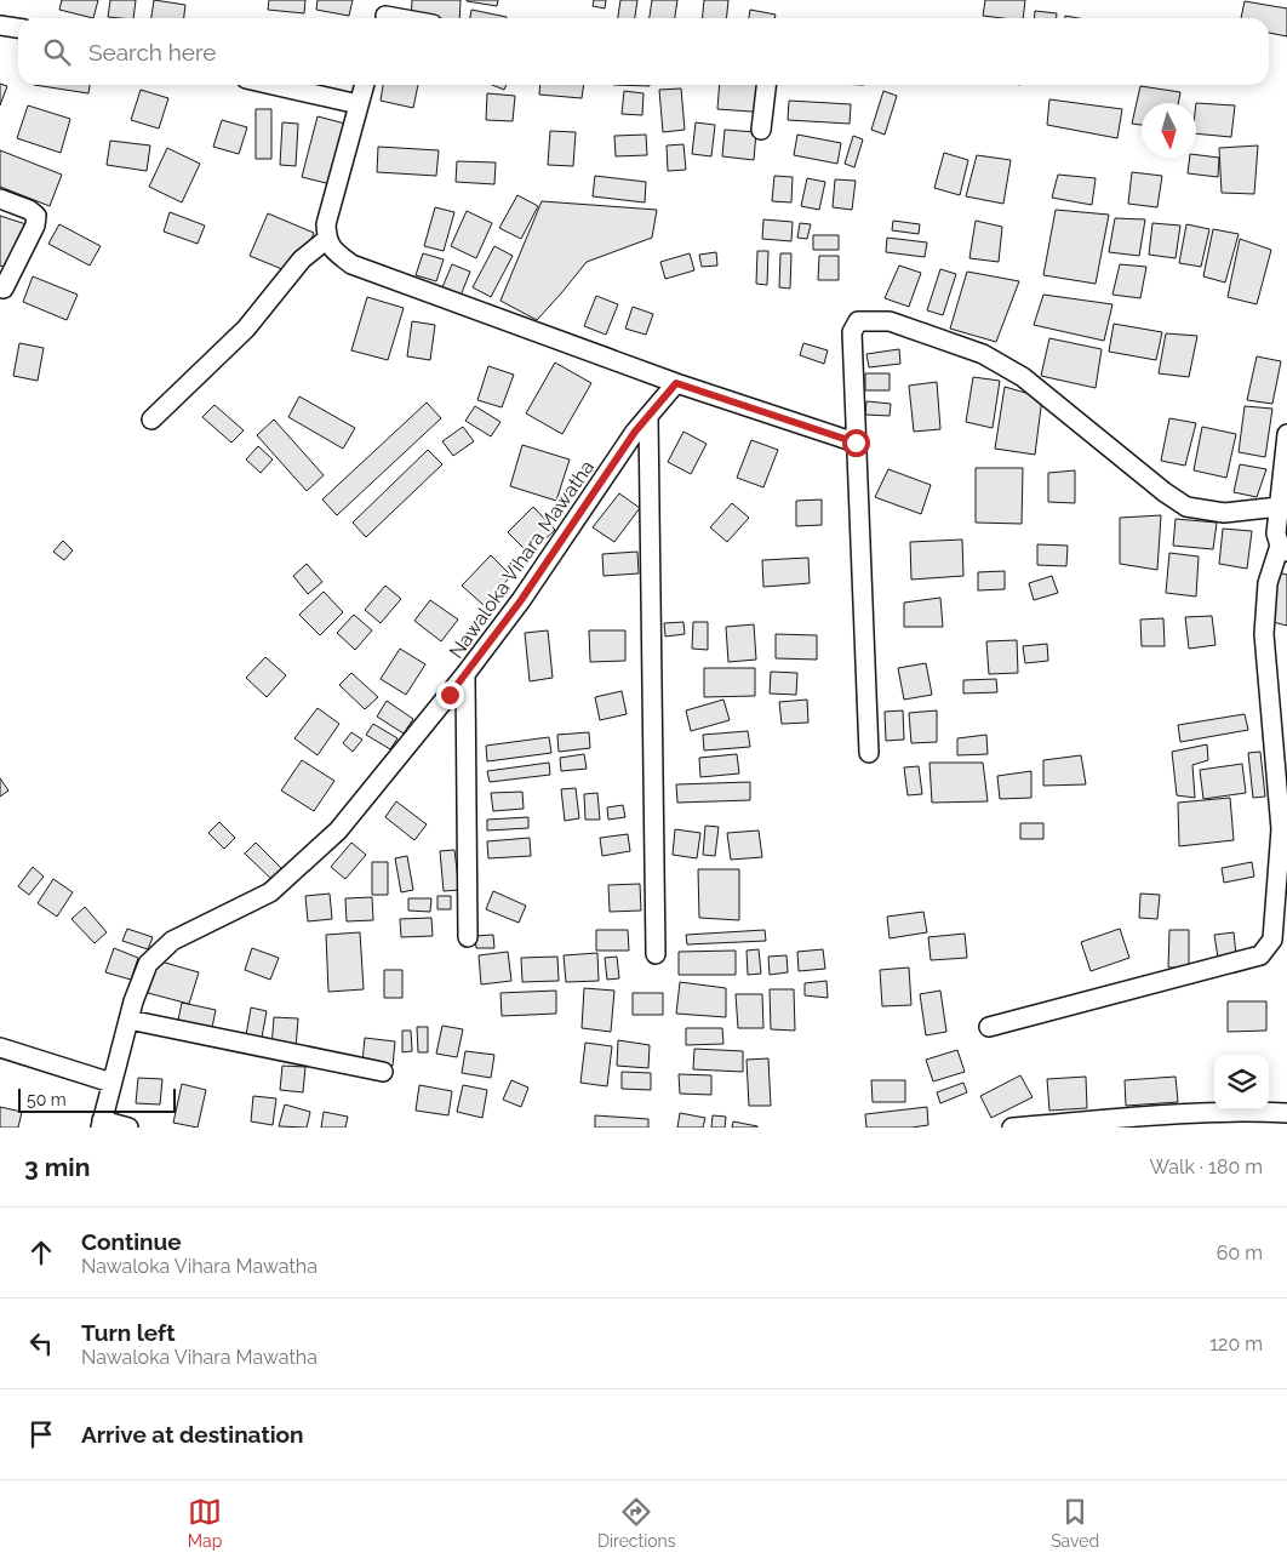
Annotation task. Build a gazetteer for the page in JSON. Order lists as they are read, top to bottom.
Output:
{
  "streets": {
    "street": ["Nawaloka Vihara Mawatha"]
  },
  "scale_bar": "50 m",
  "north": "bottom",
  "page": {
    "search": "Search here",
    "scale": "50 m",
    "heading": ["3 min", "Walk · 180 m"],
    "list": [
      ["Continue", "Nawaloka Vihara Mawatha", "60 m"],
      ["Turn left", "Nawaloka Vihara Mawatha", "120 m"],
      "Arrive at destination"
    ],
    "nav": ["Map", "Directions", "Saved"]
  }
}
